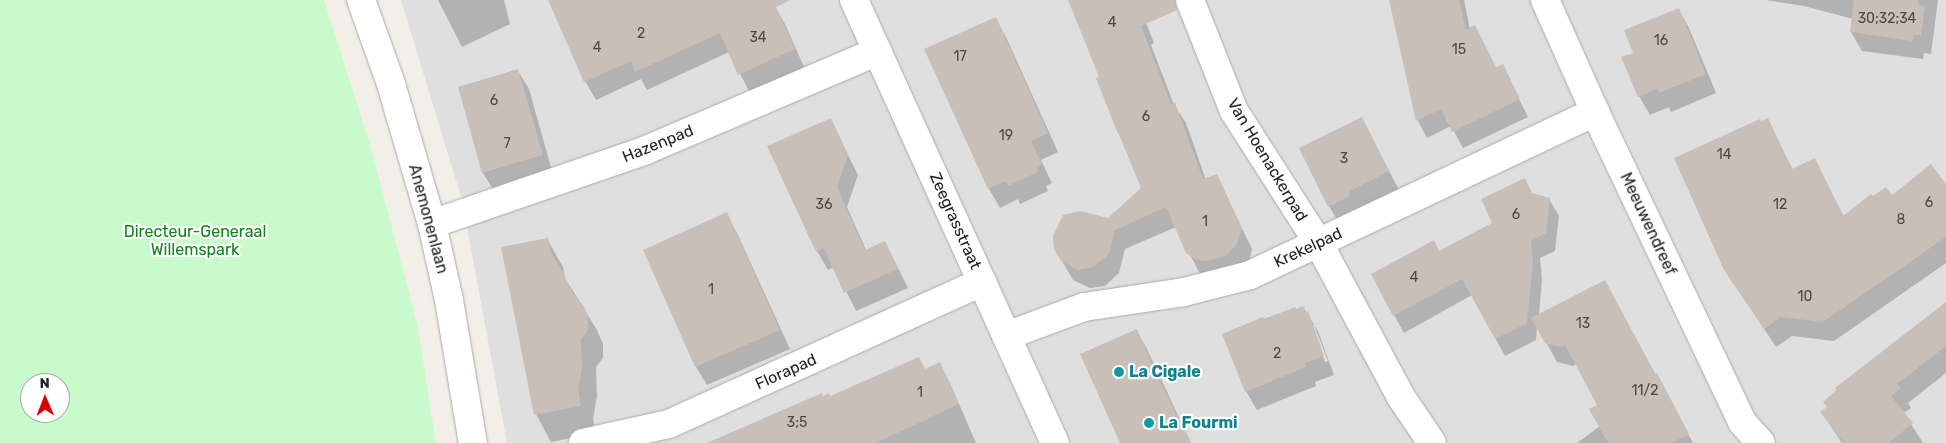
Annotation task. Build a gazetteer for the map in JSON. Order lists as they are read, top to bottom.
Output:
{
  "streets": {
    "street": [
      "Hazenpad",
      "Van Hoenackerpad",
      "Anemonenlaan",
      "Zeegrasstraat",
      "Meeuwendreef",
      "Krekelpad",
      "Florapad"
    ]
  },
  "crossings": [
    ["Hazenpad", "Anemonenlaan"],
    ["Hazenpad", "Zeegrasstraat"],
    ["Van Hoenackerpad", "Krekelpad"],
    ["Zeegrasstraat", "Krekelpad"],
    ["Zeegrasstraat", "Florapad"],
    ["Meeuwendreef", "Krekelpad"]
  ],
  "parks": ["Directeur-Generaal Willemspark"],
  "places": ["La Cigale", "La Fourmi"],
  "house_numbers": [
    "30;32;34",
    "4",
    "2",
    "34",
    "16",
    "4",
    "15",
    "17",
    "6",
    "6",
    "19",
    "7",
    "14",
    "3",
    "6",
    "36",
    "12",
    "6",
    "8",
    "1",
    "4",
    "1",
    "10",
    "13",
    "2",
    "11/2",
    "1",
    "3;5"
  ],
  "north": "top"
}
